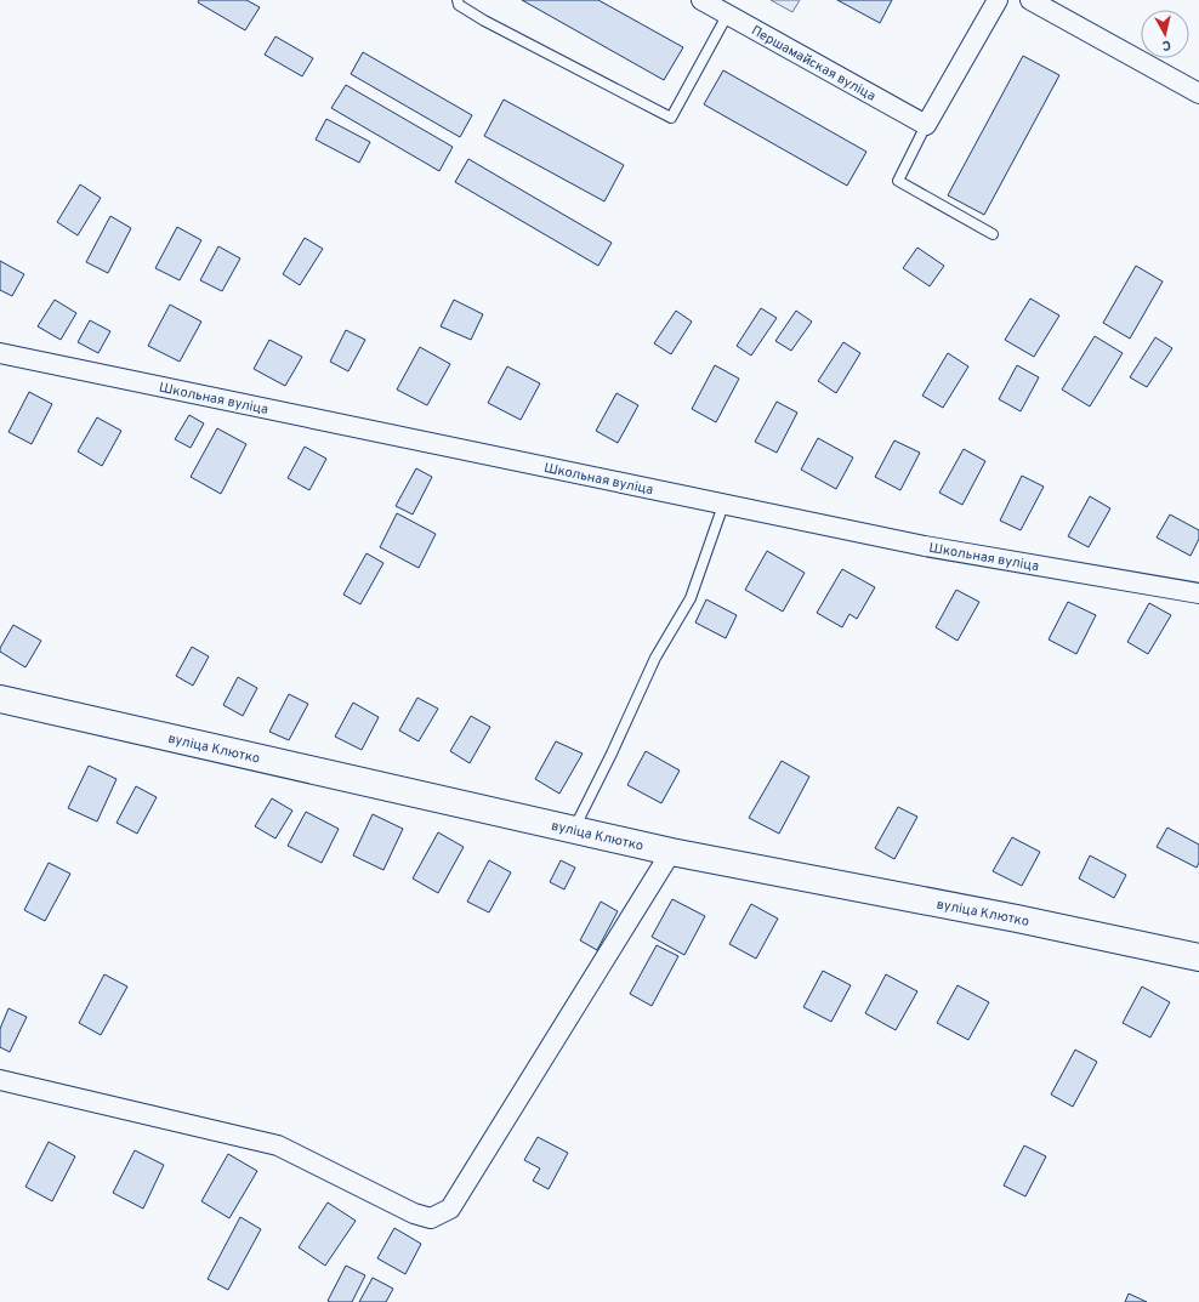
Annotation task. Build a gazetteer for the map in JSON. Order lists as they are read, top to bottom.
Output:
{
  "streets": {
    "street": ["Першамайская вуліца", "Школьная вуліца", "вуліца Клютко"]
  },
  "north": "bottom"
}
